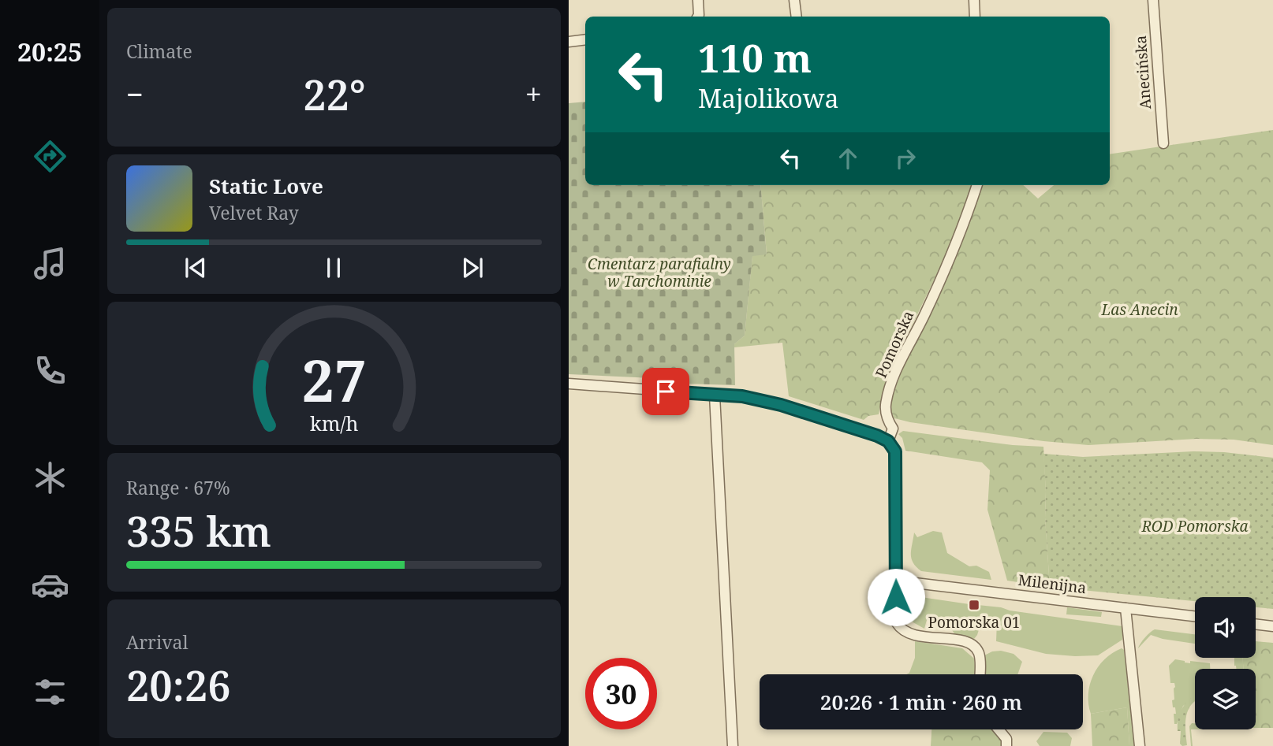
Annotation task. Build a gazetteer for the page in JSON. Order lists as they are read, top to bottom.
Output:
{
  "streets": {
    "street": ["Anecińska", "Pomorska", "Milenijna"]
  },
  "crossings": [
    ["Pomorska", "Milenijna"]
  ],
  "parks": ["Cmentarz parafialny w Tarchominie", "Las Anecin", "ROD Pomorska"],
  "places": {
    "transit": ["Pomorska 01"]
  },
  "page": {
    "tabs": "20:25",
    "tile": [
      "Climate",
      ["Range · 67%", "335 km"],
      ["Arrival", "20:26"]
    ],
    "turn": ["110 m", "Majolikowa"],
    "heat": ["−", "22°", "+"],
    "song": ["Static Love", "Velvet Ray"],
    "limit": "30",
    "trip": "20:26 · 1 min · 260 m",
    "gauge": ["27", "km/h"]
  }
}
